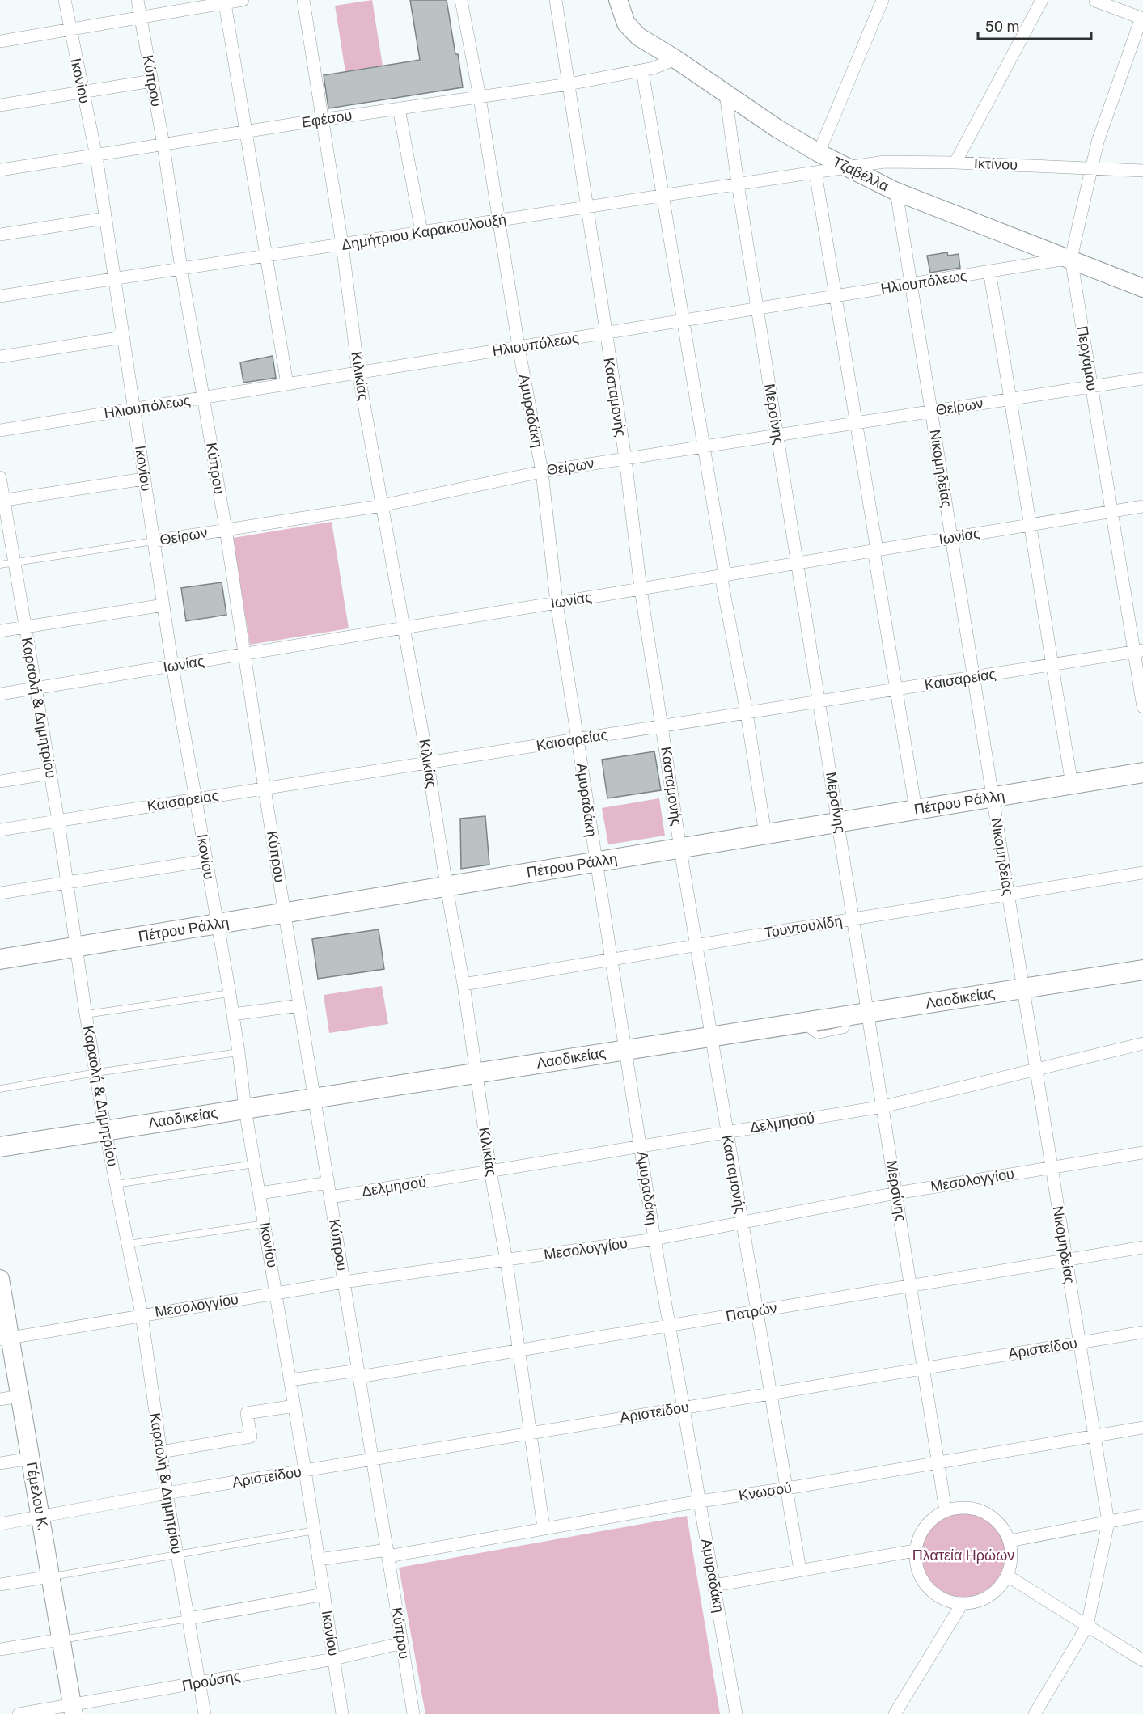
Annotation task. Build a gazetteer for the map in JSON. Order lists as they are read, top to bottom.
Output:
{
  "streets": {
    "main road": [
      "Τζαβέλλα",
      "Πέτρου Ράλλη",
      "Λαοδικείας",
      "Γέμελου Κ."
    ],
    "street": [
      "Ικονίου",
      "Κύπρου",
      "Εφέσου",
      "Ικτίνου",
      "Δημήτριου Καρακουλουξή",
      "Ηλιουπόλεως",
      "Περγάμου",
      "Κιλικίας",
      "Κασταμονής",
      "Θείρων",
      "Αμυραδάκη",
      "Μερσίνης",
      "Νικομηδείας",
      "Ιωνίας",
      "Καισαρείας",
      "Καραολή & Δημητρίου",
      "Τουντουλίδη",
      "Δελμησού",
      "Μεσολογγίου",
      "Πατρών",
      "Αριστείδου",
      "Κνωσού",
      "Προύσης"
    ]
  },
  "crossings": [
    ["Ικονίου", "Εφέσου"],
    ["Ικονίου", "Δημήτριου Καρακουλουξή"],
    ["Ικονίου", "Ηλιουπόλεως"],
    ["Ικονίου", "Θείρων"],
    ["Ικονίου", "Ιωνίας"],
    ["Ικονίου", "Καισαρείας"],
    ["Ικονίου", "Πέτρου Ράλλη"],
    ["Ικονίου", "Λαοδικείας"],
    ["Ικονίου", "Μεσολογγίου"],
    ["Ικονίου", "Πατρών"],
    ["Ικονίου", "Αριστείδου"],
    ["Ικονίου", "Κνωσού"],
    ["Ικονίου", "Προύσης"],
    ["Κύπρου", "Εφέσου"],
    ["Κύπρου", "Δημήτριου Καρακουλουξή"],
    ["Κύπρου", "Ηλιουπόλεως"],
    ["Κύπρου", "Θείρων"],
    ["Κύπρου", "Ιωνίας"],
    ["Κύπρου", "Καισαρείας"],
    ["Κύπρου", "Πέτρου Ράλλη"],
    ["Κύπρου", "Λαοδικείας"],
    ["Κύπρου", "Δελμησού"],
    ["Κύπρου", "Μεσολογγίου"],
    ["Κύπρου", "Πατρών"],
    ["Κύπρου", "Αριστείδου"],
    ["Κύπρου", "Κνωσού"],
    ["Κύπρου", "Προύσης"],
    ["Εφέσου", "Τζαβέλλα"],
    ["Εφέσου", "Κιλικίας"],
    ["Εφέσου", "Κασταμονής"],
    ["Εφέσου", "Αμυραδάκη"],
    ["Ικτίνου", "Τζαβέλλα"],
    ["Ικτίνου", "Δημήτριου Καρακουλουξή"],
    ["Ικτίνου", "Περγάμου"],
    ["Τζαβέλλα", "Δημήτριου Καρακουλουξή"],
    ["Τζαβέλλα", "Ηλιουπόλεως"],
    ["Τζαβέλλα", "Περγάμου"],
    ["Τζαβέλλα", "Μερσίνης"],
    ["Τζαβέλλα", "Νικομηδείας"],
    ["Δημήτριου Καρακουλουξή", "Κιλικίας"],
    ["Δημήτριου Καρακουλουξή", "Κασταμονής"],
    ["Δημήτριου Καρακουλουξή", "Αμυραδάκη"],
    ["Δημήτριου Καρακουλουξή", "Μερσίνης"],
    ["Ηλιουπόλεως", "Περγάμου"],
    ["Ηλιουπόλεως", "Κιλικίας"],
    ["Ηλιουπόλεως", "Κασταμονής"],
    ["Ηλιουπόλεως", "Αμυραδάκη"],
    ["Ηλιουπόλεως", "Μερσίνης"],
    ["Ηλιουπόλεως", "Νικομηδείας"],
    ["Περγάμου", "Θείρων"],
    ["Περγάμου", "Ιωνίας"],
    ["Περγάμου", "Καισαρείας"],
    ["Κιλικίας", "Θείρων"],
    ["Κιλικίας", "Ιωνίας"],
    ["Κιλικίας", "Καισαρείας"],
    ["Κιλικίας", "Πέτρου Ράλλη"],
    ["Κιλικίας", "Τουντουλίδη"],
    ["Κιλικίας", "Λαοδικείας"],
    ["Κιλικίας", "Δελμησού"],
    ["Κιλικίας", "Μεσολογγίου"],
    ["Κιλικίας", "Πατρών"],
    ["Κιλικίας", "Αριστείδου"],
    ["Κιλικίας", "Κνωσού"],
    ["Κασταμονής", "Θείρων"],
    ["Κασταμονής", "Ιωνίας"],
    ["Κασταμονής", "Καισαρείας"],
    ["Κασταμονής", "Πέτρου Ράλλη"],
    ["Κασταμονής", "Τουντουλίδη"],
    ["Κασταμονής", "Λαοδικείας"],
    ["Κασταμονής", "Δελμησού"],
    ["Κασταμονής", "Μεσολογγίου"],
    ["Κασταμονής", "Πατρών"],
    ["Κασταμονής", "Αριστείδου"],
    ["Κασταμονής", "Κνωσού"],
    ["Θείρων", "Αμυραδάκη"],
    ["Θείρων", "Μερσίνης"],
    ["Θείρων", "Νικομηδείας"],
    ["Θείρων", "Καραολή & Δημητρίου"],
    ["Αμυραδάκη", "Ιωνίας"],
    ["Αμυραδάκη", "Καισαρείας"],
    ["Αμυραδάκη", "Πέτρου Ράλλη"],
    ["Αμυραδάκη", "Τουντουλίδη"],
    ["Αμυραδάκη", "Λαοδικείας"],
    ["Αμυραδάκη", "Δελμησού"],
    ["Αμυραδάκη", "Μεσολογγίου"],
    ["Αμυραδάκη", "Πατρών"],
    ["Αμυραδάκη", "Αριστείδου"],
    ["Αμυραδάκη", "Κνωσού"],
    ["Μερσίνης", "Ιωνίας"],
    ["Μερσίνης", "Καισαρείας"],
    ["Μερσίνης", "Πέτρου Ράλλη"],
    ["Μερσίνης", "Τουντουλίδη"],
    ["Μερσίνης", "Λαοδικείας"],
    ["Μερσίνης", "Δελμησού"],
    ["Μερσίνης", "Μεσολογγίου"],
    ["Μερσίνης", "Πατρών"],
    ["Μερσίνης", "Αριστείδου"],
    ["Μερσίνης", "Κνωσού"],
    ["Νικομηδείας", "Ιωνίας"],
    ["Νικομηδείας", "Καισαρείας"],
    ["Νικομηδείας", "Πέτρου Ράλλη"],
    ["Νικομηδείας", "Τουντουλίδη"],
    ["Νικομηδείας", "Λαοδικείας"],
    ["Νικομηδείας", "Δελμησού"],
    ["Νικομηδείας", "Μεσολογγίου"],
    ["Νικομηδείας", "Πατρών"],
    ["Νικομηδείας", "Αριστείδου"],
    ["Νικομηδείας", "Κνωσού"],
    ["Ιωνίας", "Καραολή & Δημητρίου"],
    ["Καισαρείας", "Καραολή & Δημητρίου"],
    ["Καραολή & Δημητρίου", "Πέτρου Ράλλη"],
    ["Καραολή & Δημητρίου", "Λαοδικείας"],
    ["Καραολή & Δημητρίου", "Μεσολογγίου"],
    ["Καραολή & Δημητρίου", "Αριστείδου"],
    ["Καραολή & Δημητρίου", "Προύσης"],
    ["Μεσολογγίου", "Γέμελου Κ."],
    ["Αριστείδου", "Γέμελου Κ."],
    ["Γέμελου Κ.", "Προύσης"]
  ],
  "parks": ["Πλατεία Ηρώων"],
  "scale_bar": "50 m"
}
